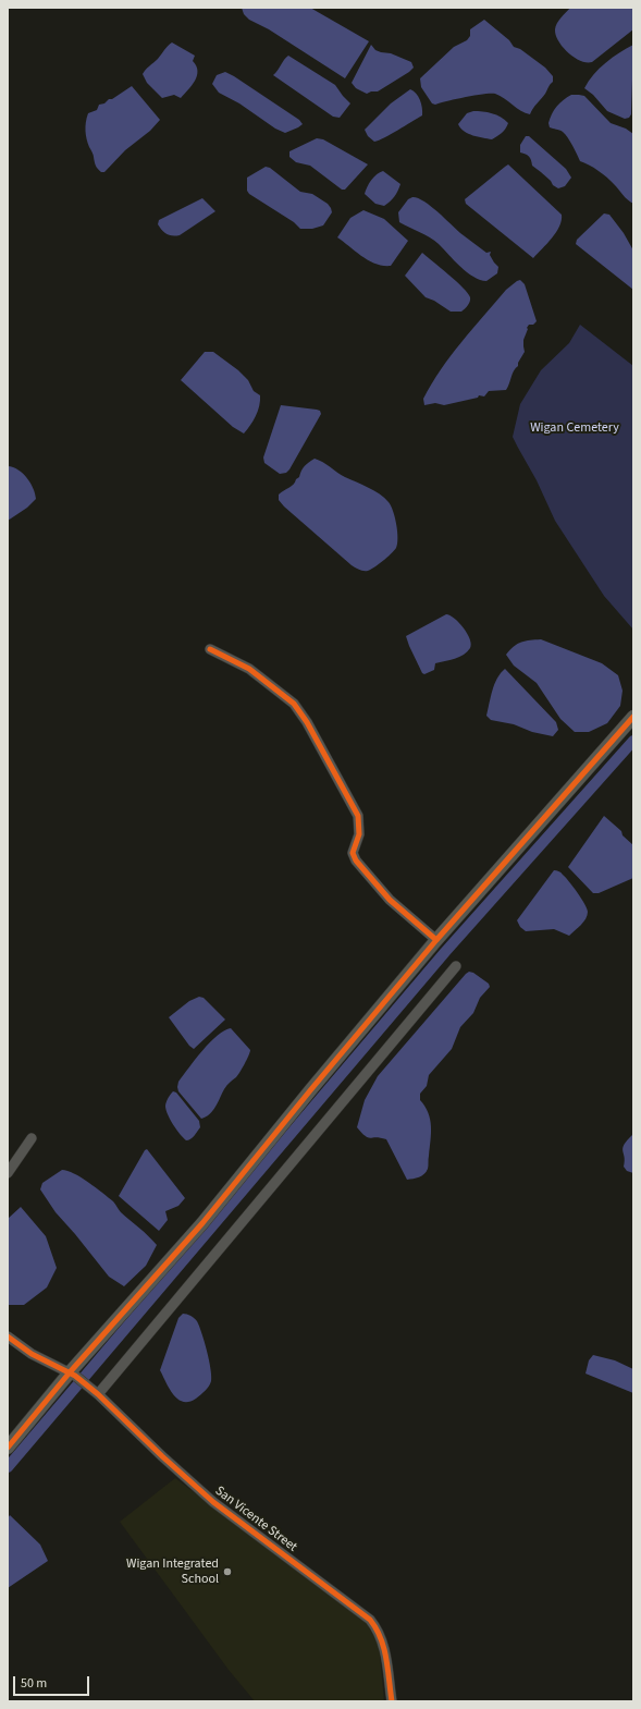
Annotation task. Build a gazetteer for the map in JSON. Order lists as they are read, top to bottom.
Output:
{
  "streets": {
    "street": ["San Vicente Street"]
  },
  "parks": ["Wigan Cemetery"],
  "places": ["Wigan Integrated School"],
  "scale_bar": "50 m"
}
